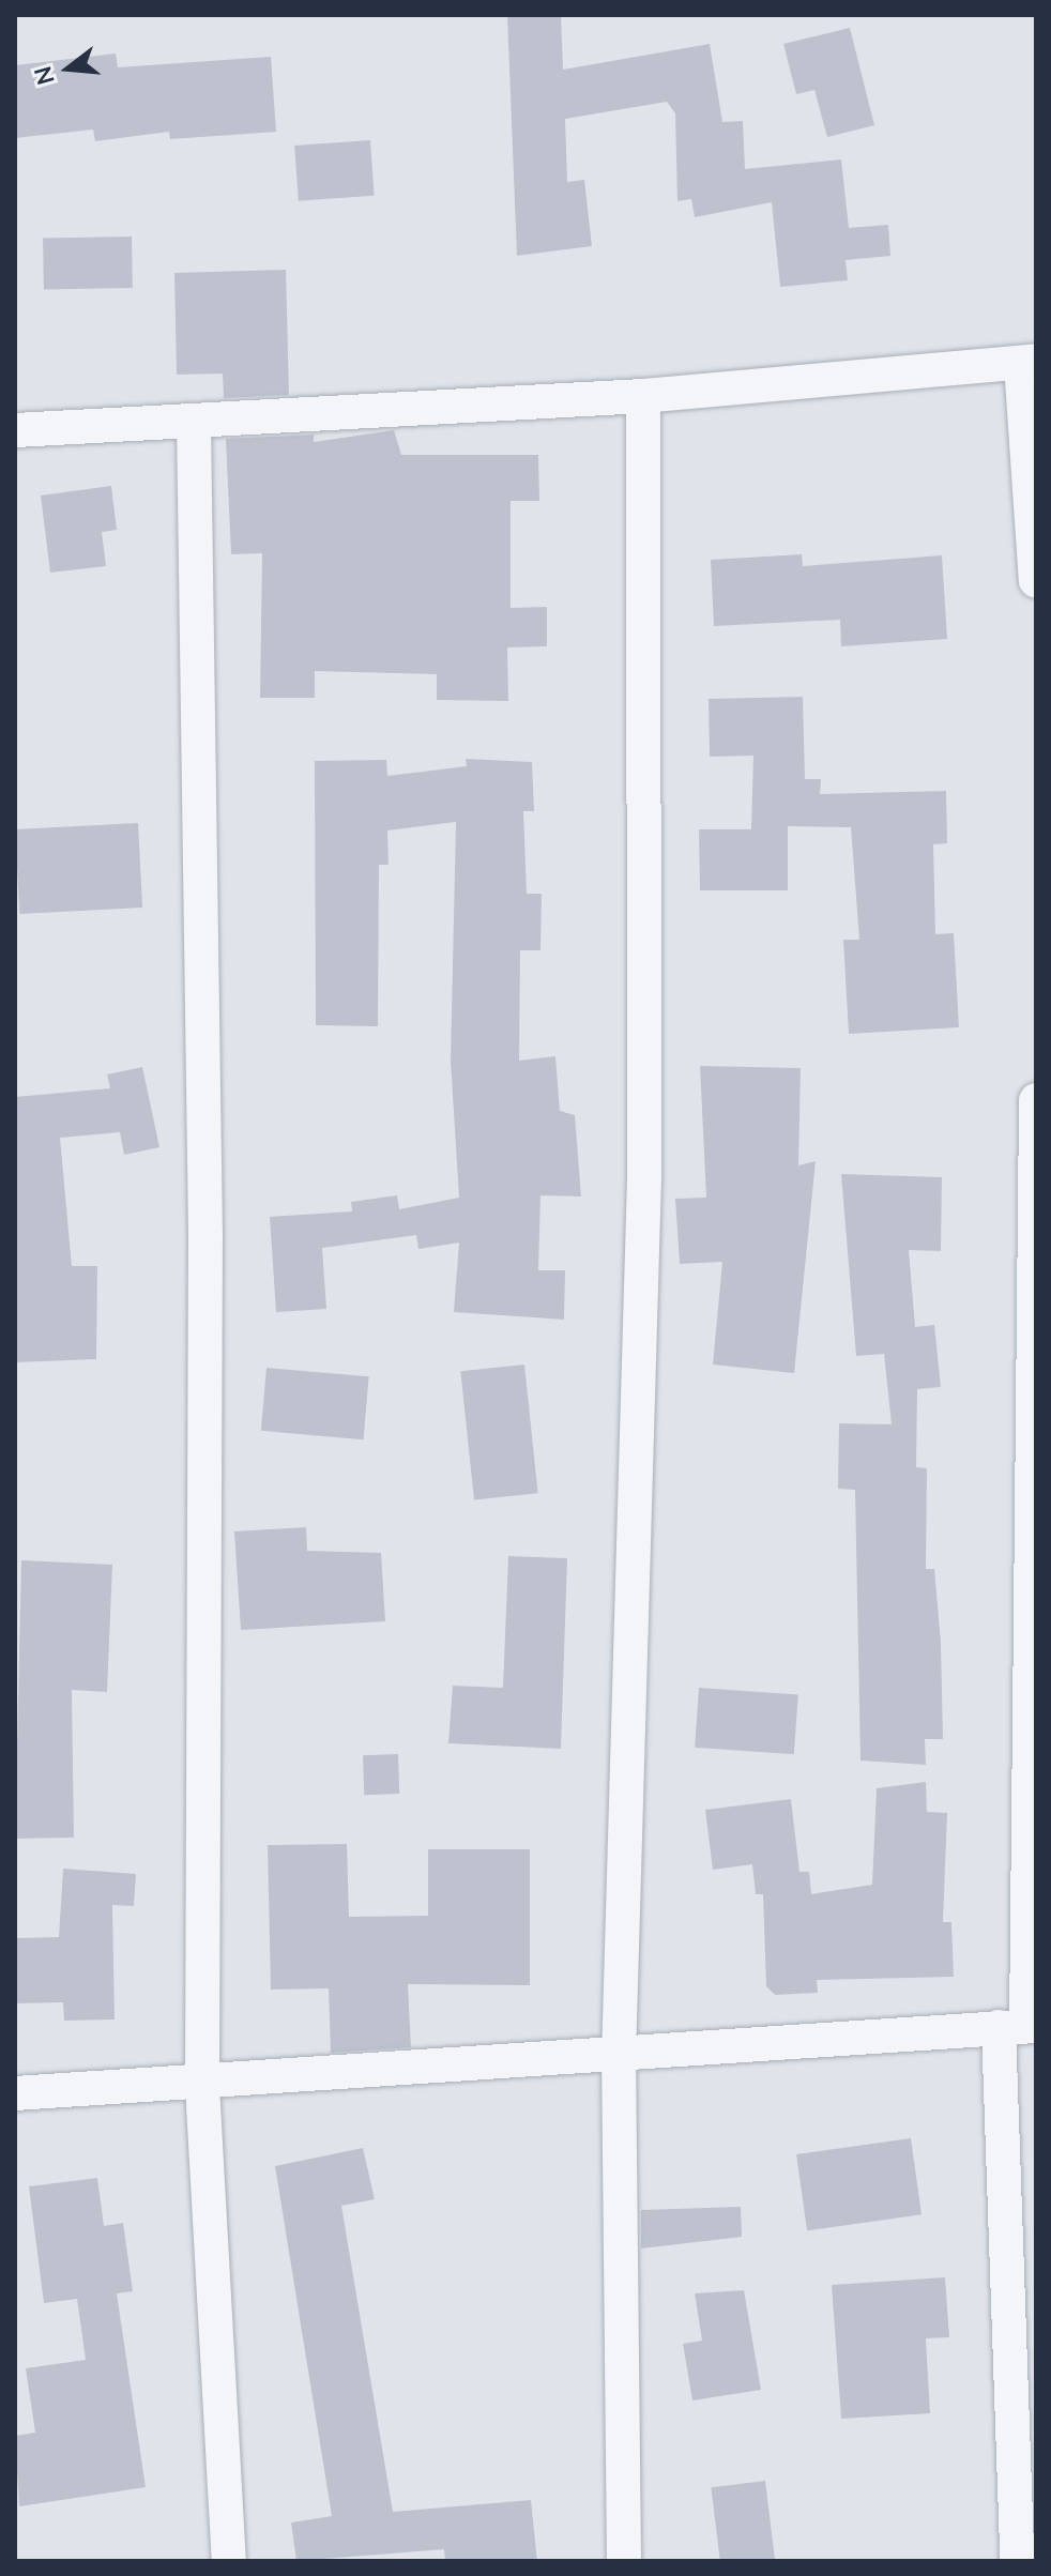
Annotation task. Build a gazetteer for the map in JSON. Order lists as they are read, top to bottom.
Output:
{
  "north": "left"
}
